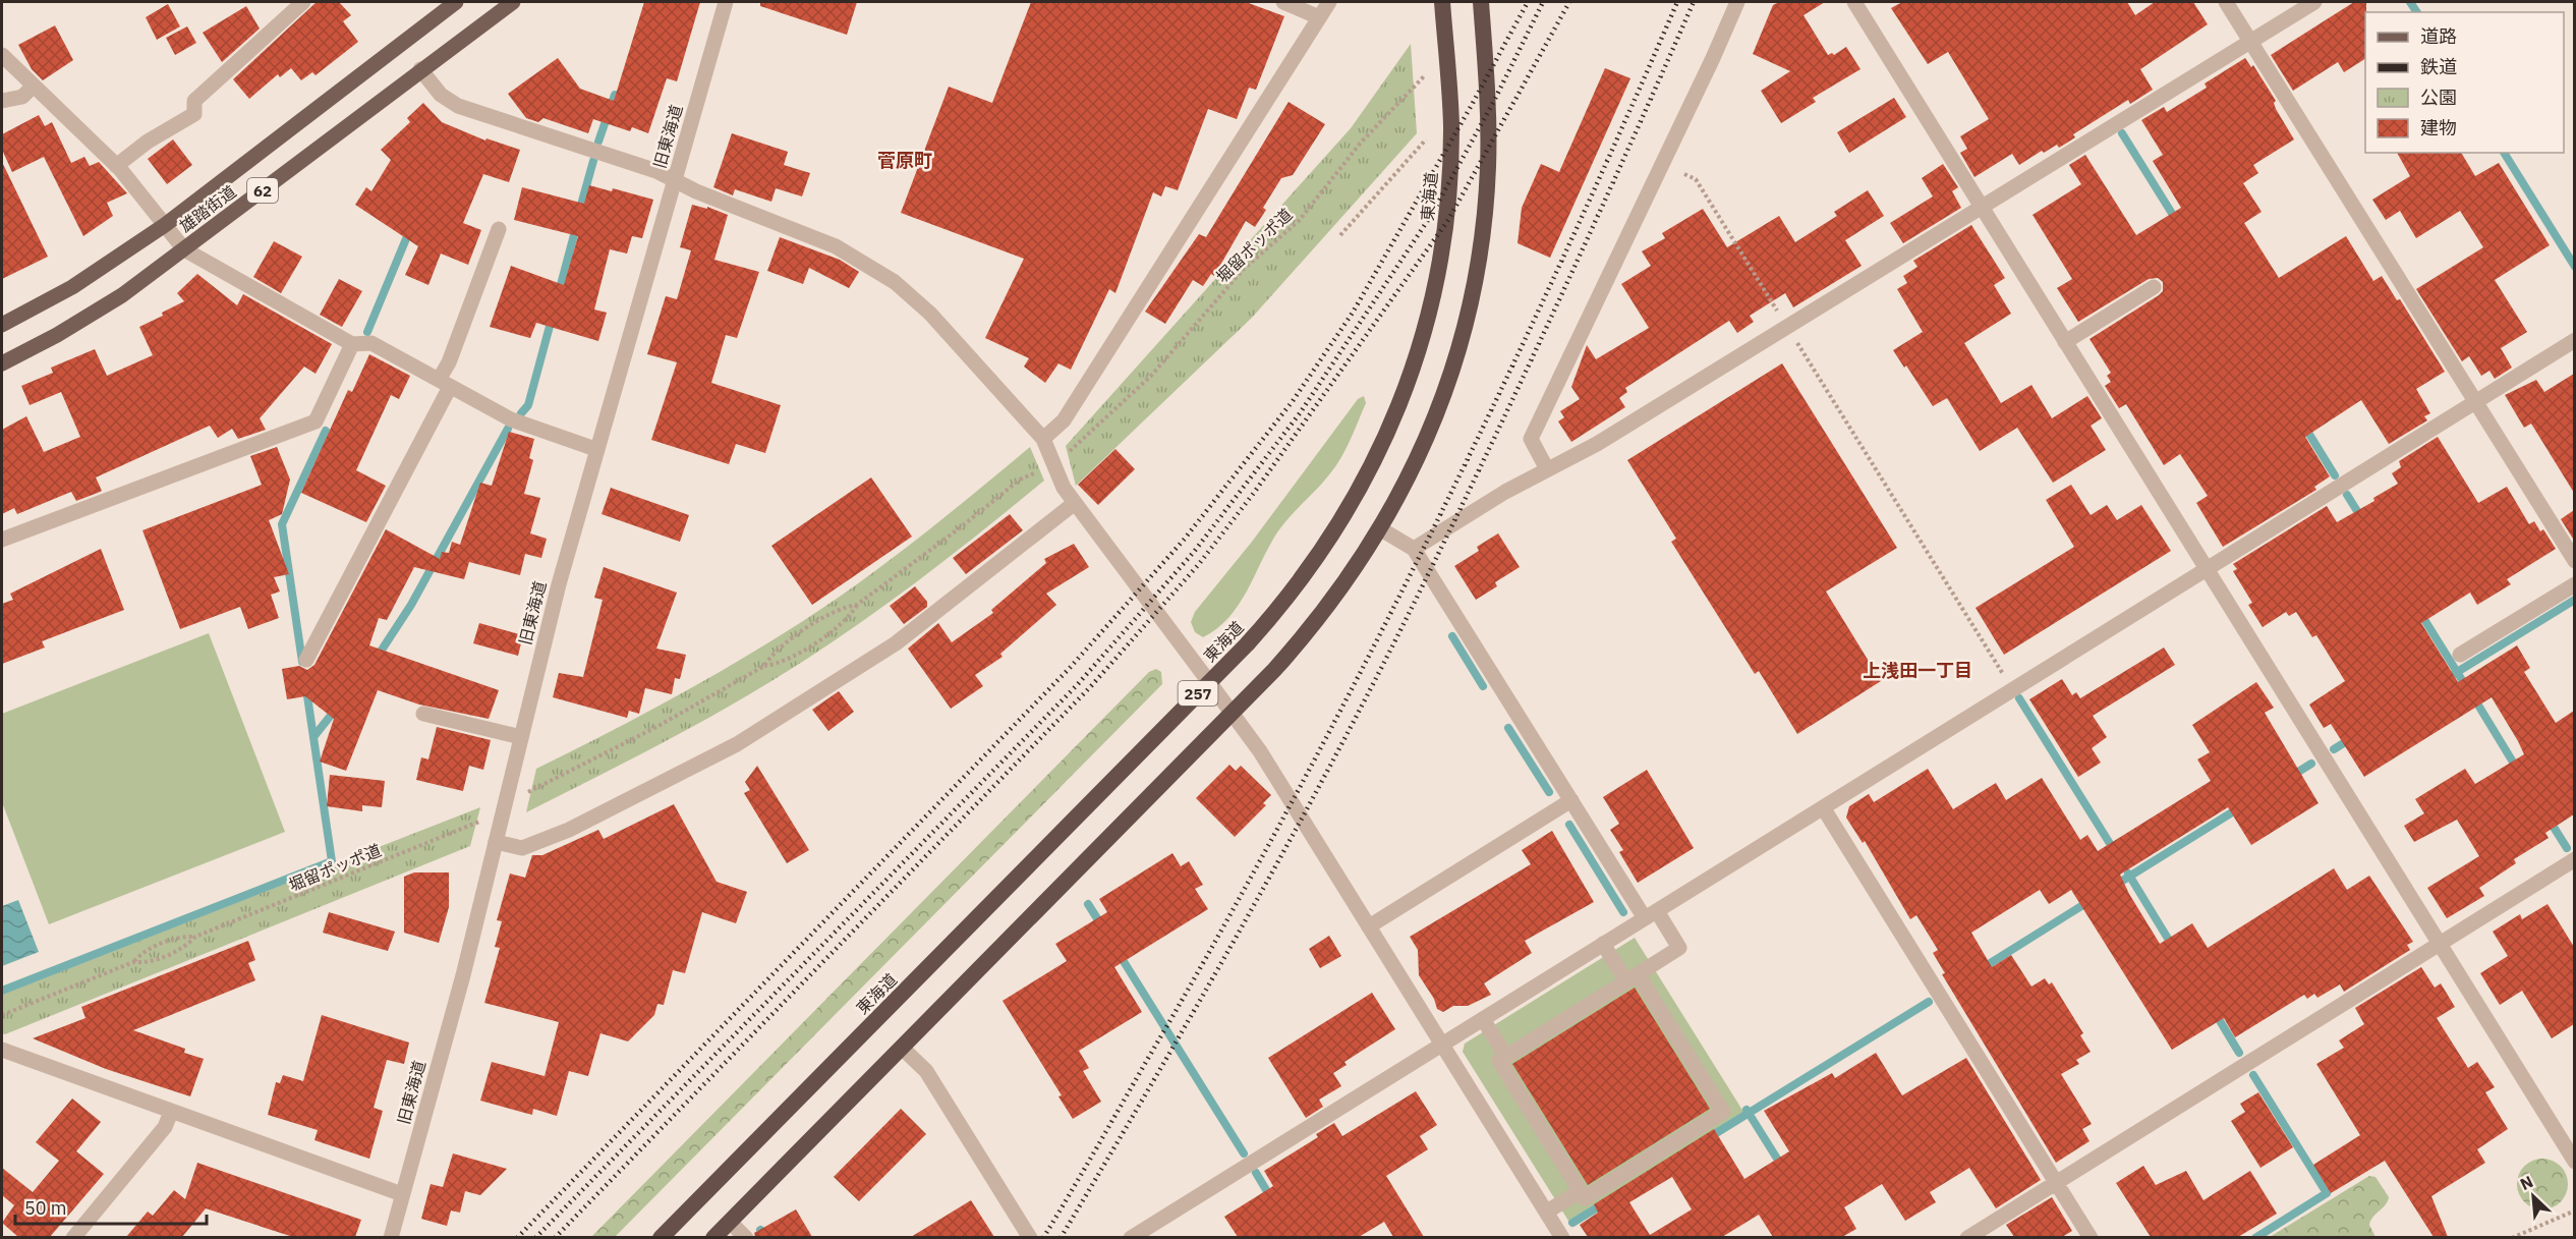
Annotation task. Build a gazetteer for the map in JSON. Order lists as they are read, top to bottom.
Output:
{
  "streets": {
    "highway": ["東海道", "257"],
    "main road": ["62", "雄踏街道"],
    "street": ["旧東海道"],
    "path": ["堀留ポッポ道"]
  },
  "districts": ["菅原町", "上浅田一丁目"],
  "legend": [
    "道路",
    "鉄道",
    "公園",
    "建物"
  ],
  "scale_bar": "50 m",
  "north": "top left"
}
